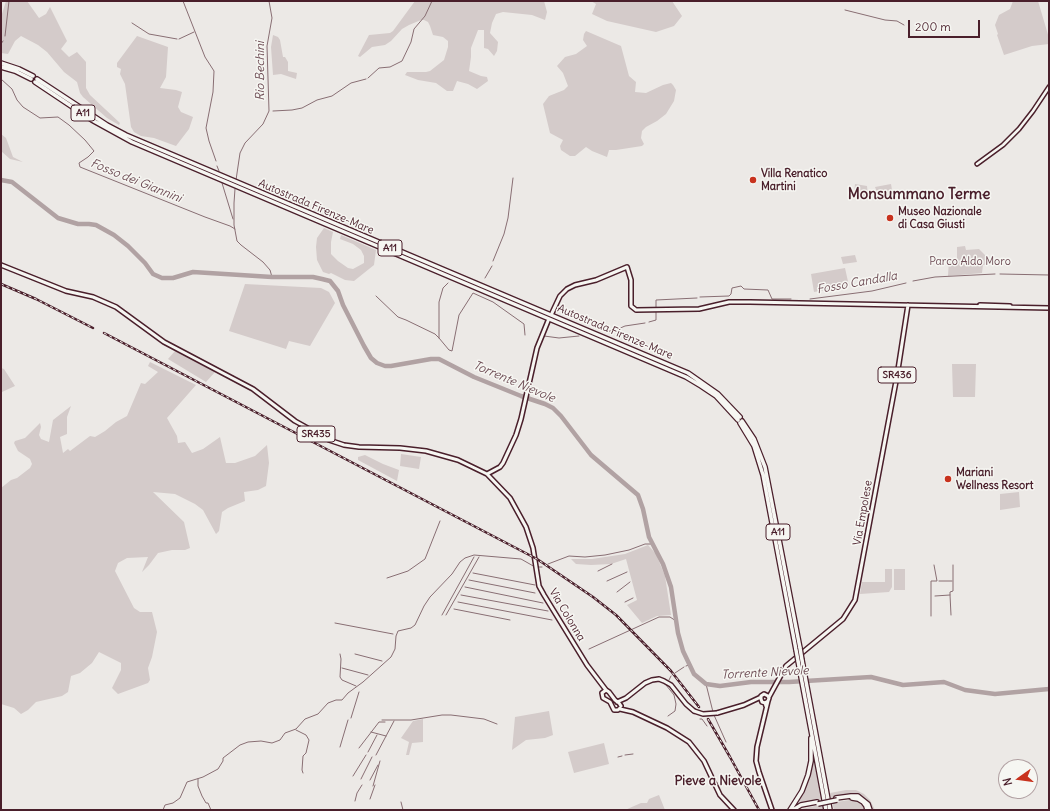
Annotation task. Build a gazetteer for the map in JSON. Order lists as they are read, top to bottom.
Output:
{
  "streets": {
    "highway": ["A11", "Autostrada Firenze-Mare"],
    "main road": [
      "SR436",
      "SR435",
      "Via Empolese",
      "Via Colonna"
    ]
  },
  "crossings": [
    ["SR435", "Via Colonna"]
  ],
  "districts": ["Monsummano Terme", "Pieve a Nievole"],
  "water": [
    "Rio Bechini",
    "Fosso dei Giannini",
    "Fosso Candalla",
    "Torrente Nievole"
  ],
  "parks": ["Parco Aldo Moro"],
  "places": ["Villa Renatico Martini", "Museo Nazionale di Casa Giusti", "Mariani Wellness Resort"],
  "scale_bar": "200 m",
  "north": "left"
}
